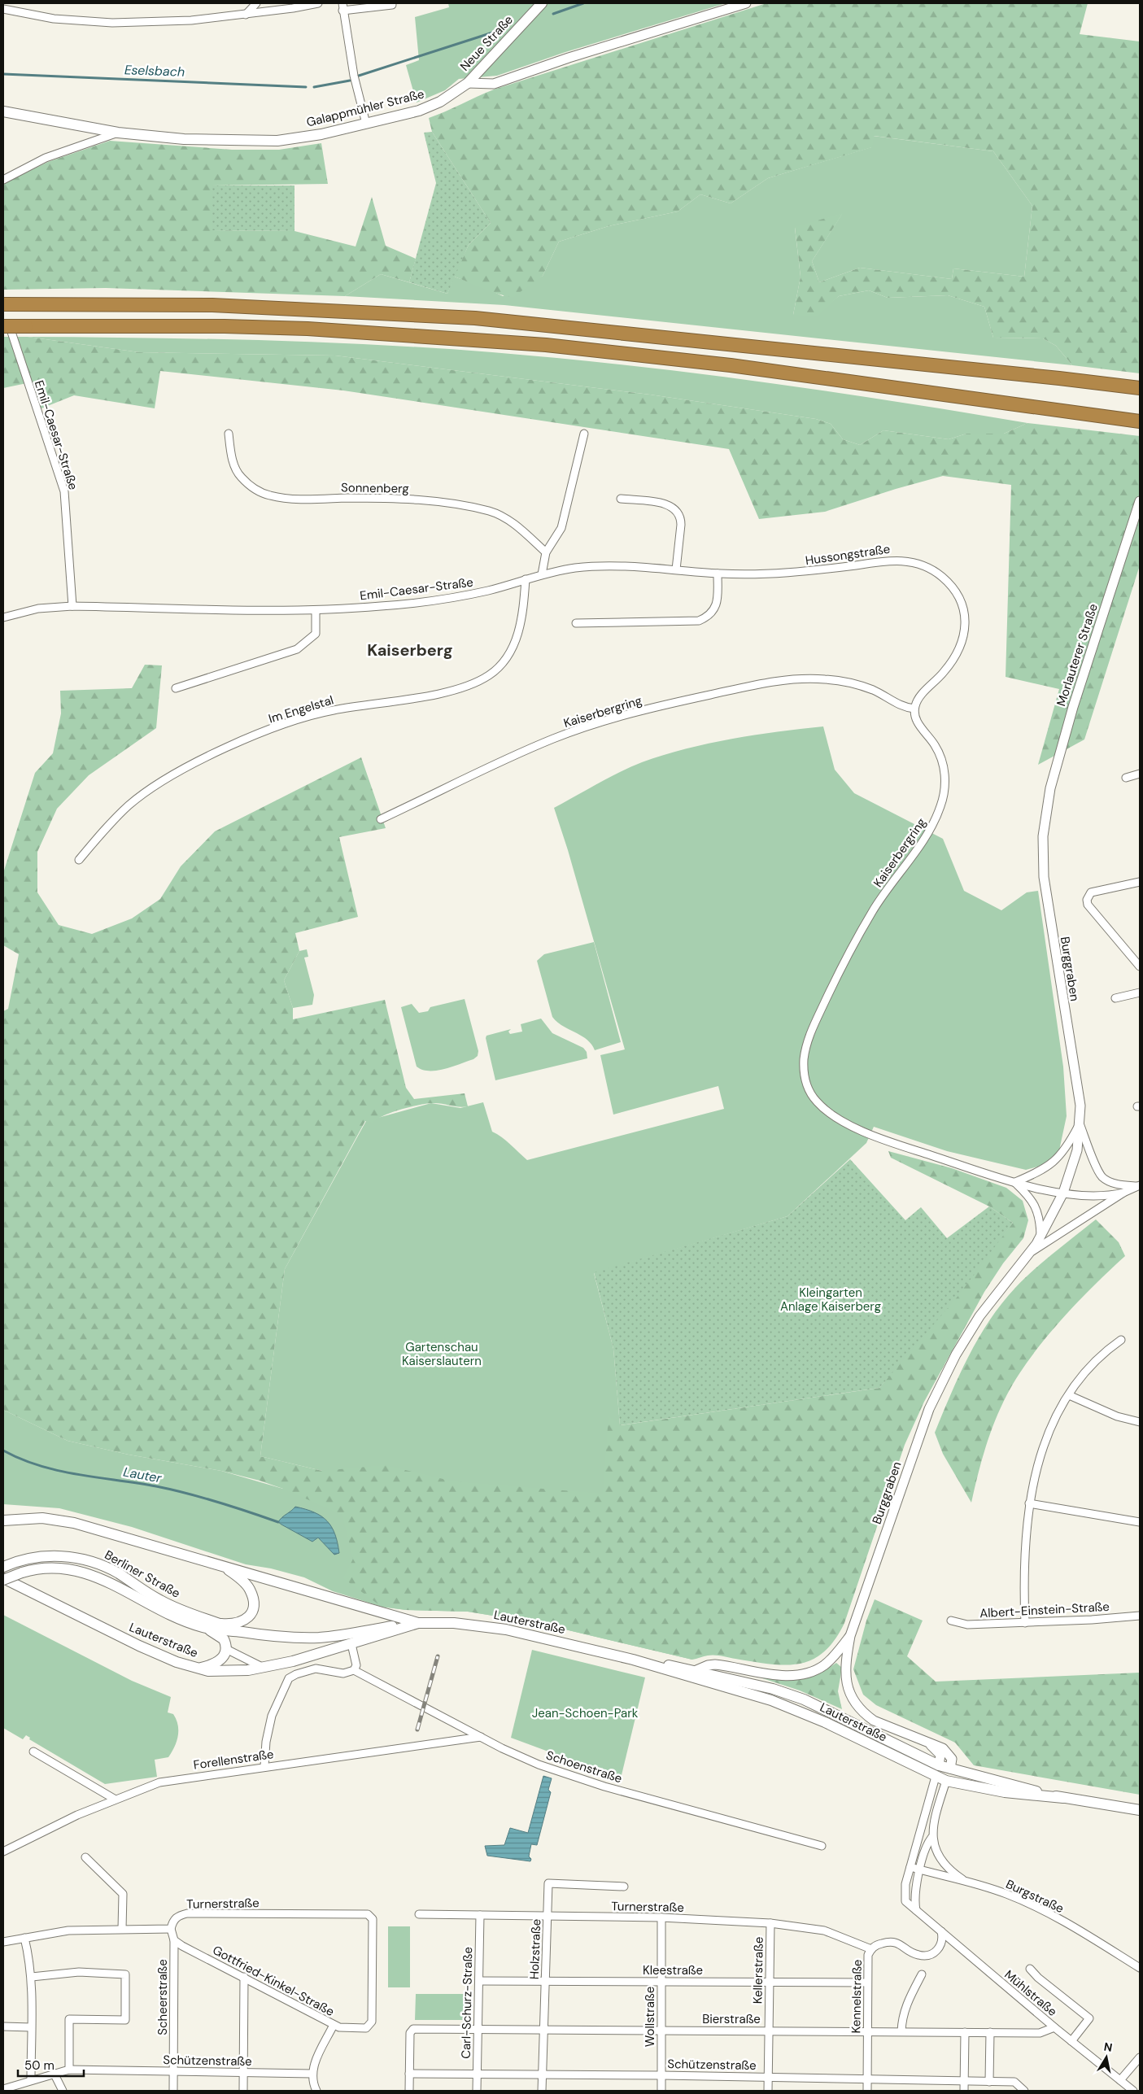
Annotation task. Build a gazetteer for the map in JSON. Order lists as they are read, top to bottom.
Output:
{
  "streets": {
    "main road": [
      "Neue Straße",
      "Galappmühler Straße",
      "Berliner Straße",
      "Lauterstraße"
    ],
    "street": [
      "Emil-Caesar-Straße",
      "Sonnenberg",
      "Hussongstraße",
      "Morlauterer Straße",
      "Im Engelstal",
      "Kaiserbergring",
      "Burggraben",
      "Albert-Einstein-Straße",
      "Forellenstraße",
      "Schoenstraße",
      "Burgstraße",
      "Turnerstraße",
      "Holzstraße",
      "Kleestraße",
      "Kellerstraße",
      "Gottfried-Kinkel-Straße",
      "Mühlstraße",
      "Kennelstraße",
      "Scheerstraße",
      "Carl-Schurz-Straße",
      "Wollstraße",
      "Bierstraße",
      "Schützenstraße"
    ]
  },
  "crossings": [
    ["Neue Straße", "Galappmühler Straße"],
    ["Emil-Caesar-Straße", "Hussongstraße"],
    ["Emil-Caesar-Straße", "Im Engelstal"],
    ["Hussongstraße", "Kaiserbergring"],
    ["Morlauterer Straße", "Burggraben"],
    ["Kaiserbergring", "Burggraben"],
    ["Burggraben", "Lauterstraße"],
    ["Berliner Straße", "Lauterstraße"],
    ["Lauterstraße", "Mühlstraße"],
    ["Forellenstraße", "Schoenstraße"],
    ["Burgstraße", "Mühlstraße"],
    ["Turnerstraße", "Holzstraße"],
    ["Turnerstraße", "Kellerstraße"],
    ["Turnerstraße", "Gottfried-Kinkel-Straße"],
    ["Turnerstraße", "Kennelstraße"],
    ["Turnerstraße", "Scheerstraße"],
    ["Turnerstraße", "Carl-Schurz-Straße"],
    ["Turnerstraße", "Wollstraße"],
    ["Holzstraße", "Kleestraße"],
    ["Holzstraße", "Bierstraße"],
    ["Holzstraße", "Schützenstraße"],
    ["Kleestraße", "Kellerstraße"],
    ["Kleestraße", "Kennelstraße"],
    ["Kleestraße", "Carl-Schurz-Straße"],
    ["Kleestraße", "Wollstraße"],
    ["Kellerstraße", "Bierstraße"],
    ["Kellerstraße", "Schützenstraße"],
    ["Gottfried-Kinkel-Straße", "Scheerstraße"],
    ["Mühlstraße", "Kennelstraße"],
    ["Mühlstraße", "Bierstraße"],
    ["Kennelstraße", "Bierstraße"],
    ["Kennelstraße", "Schützenstraße"],
    ["Scheerstraße", "Schützenstraße"],
    ["Carl-Schurz-Straße", "Bierstraße"],
    ["Carl-Schurz-Straße", "Schützenstraße"],
    ["Wollstraße", "Bierstraße"],
    ["Wollstraße", "Schützenstraße"],
    ["Bierstraße", "Schützenstraße"]
  ],
  "districts": ["Kaiserberg"],
  "water": ["Eselsbach", "Lauter"],
  "parks": ["Kleingarten Anlage Kaiserberg", "Gartenschau Kaiserslautern", "Jean-Schoen-Park"],
  "scale_bar": "50 m",
  "north": "top"
}
